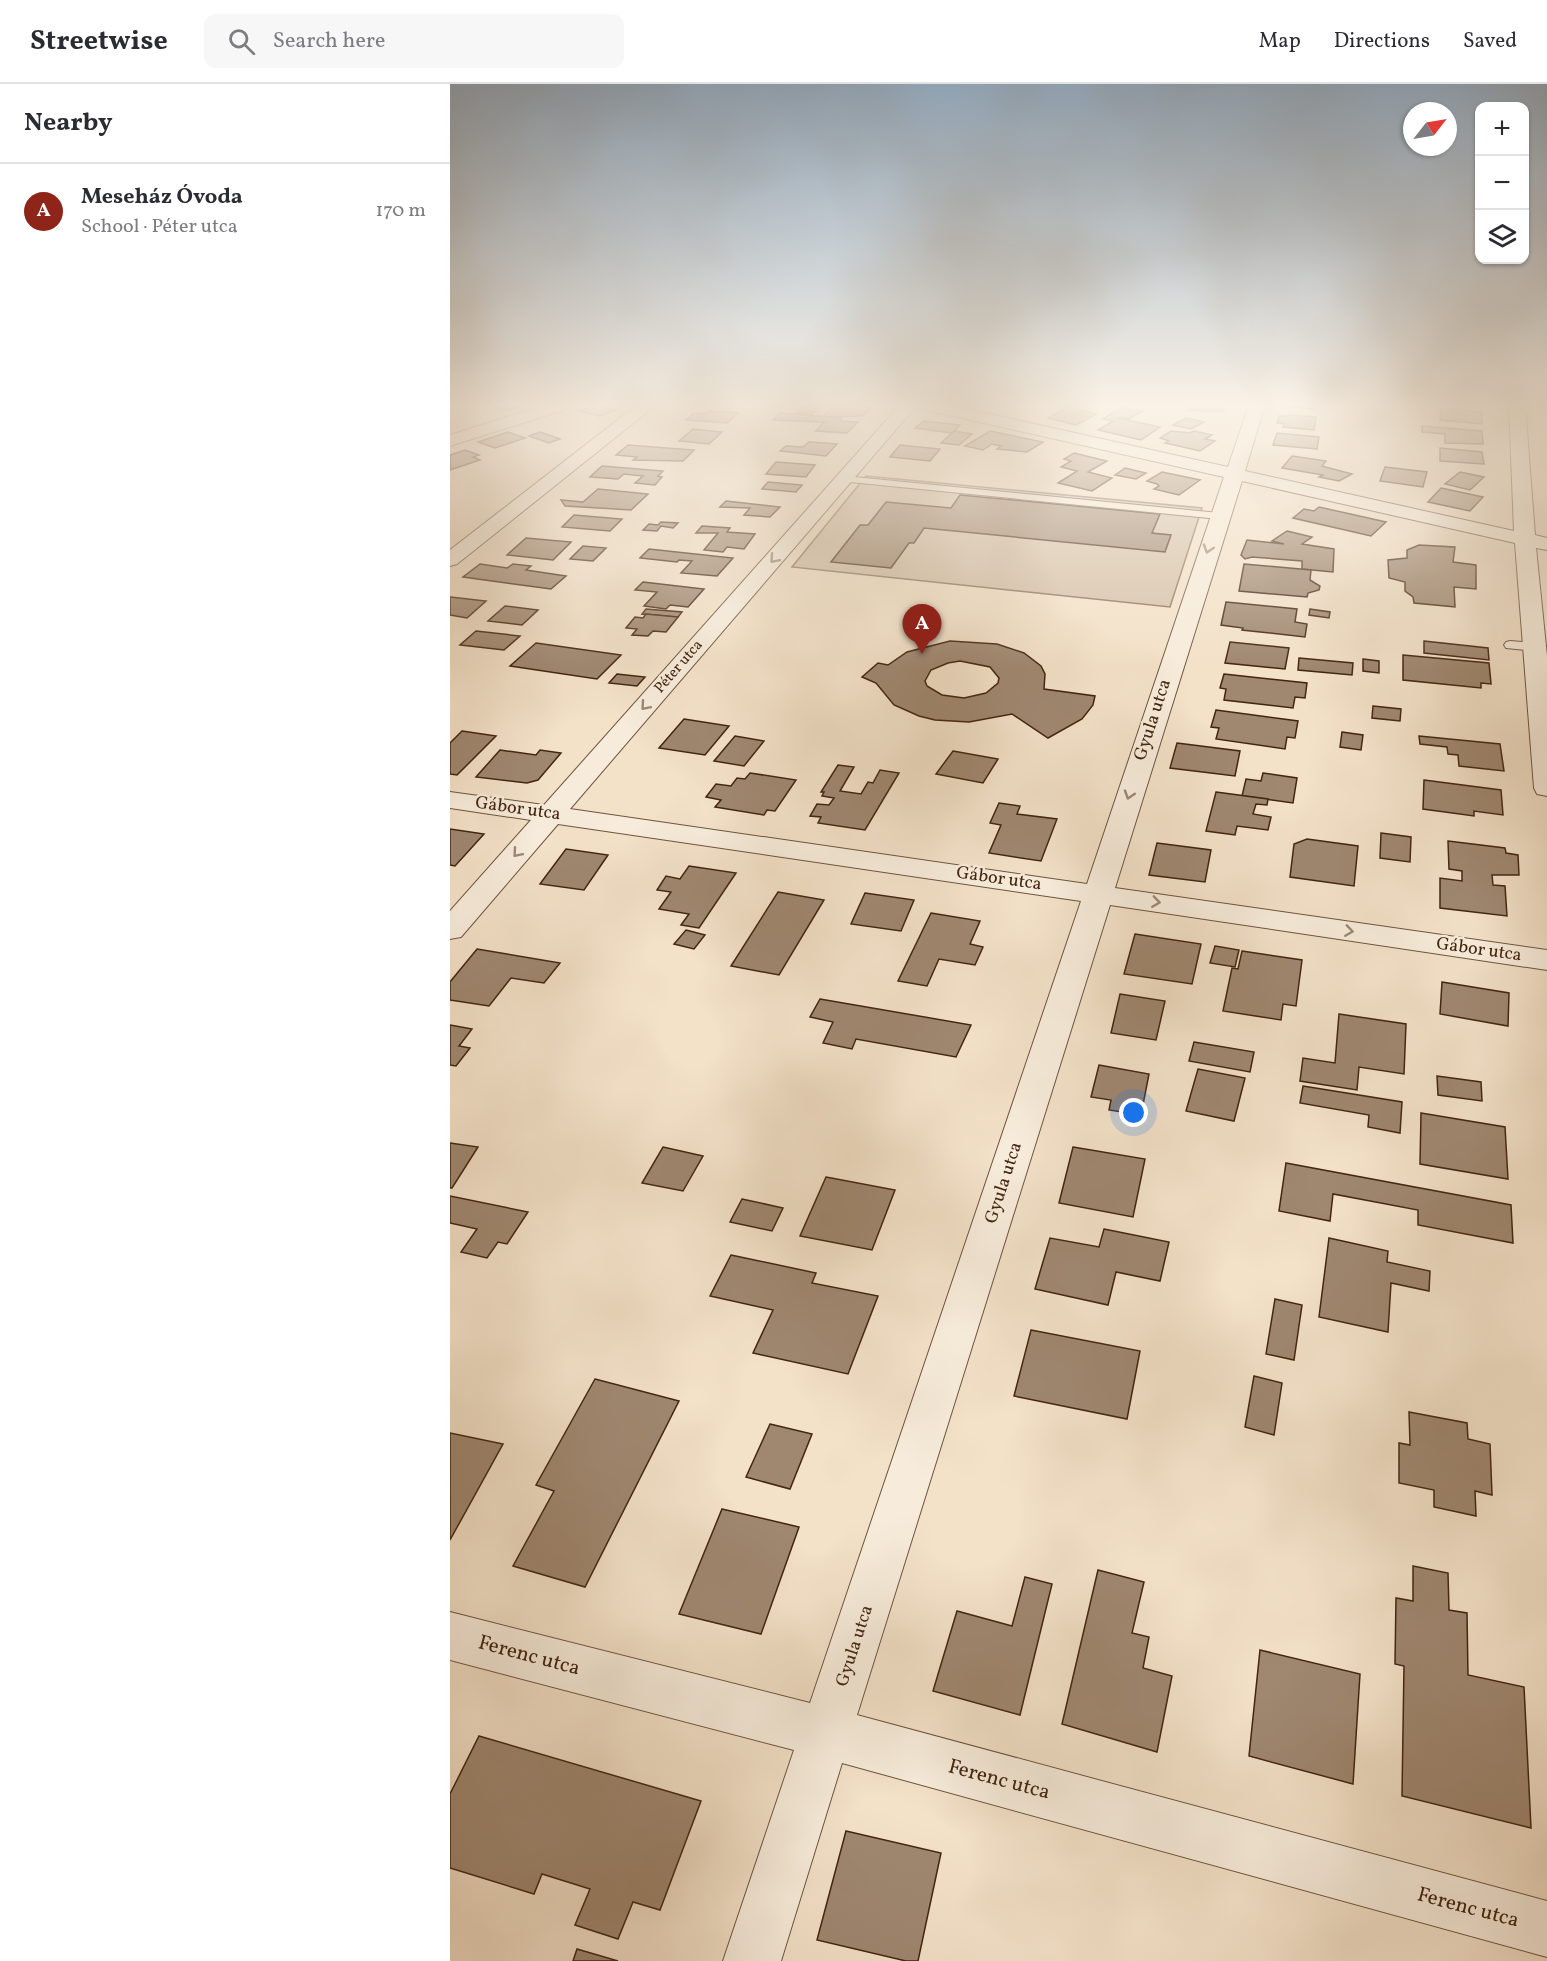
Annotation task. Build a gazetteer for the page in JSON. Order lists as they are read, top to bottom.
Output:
{
  "streets": {
    "street": [
      "Péter utca",
      "Gyula utca",
      "Gábor utca",
      "Ferenc utca"
    ]
  },
  "crossings": [
    ["Péter utca", "Gábor utca"],
    ["Gyula utca", "Gábor utca"],
    ["Gyula utca", "Ferenc utca"]
  ],
  "one_way": ["Péter utca", "Gábor utca"],
  "north": "top right",
  "page": {
    "header": "Streetwise",
    "search": "Search here",
    "nav": ["Map", "Directions", "Saved"],
    "heading": "Nearby",
    "map_buttons": ["+", "−"],
    "list": [
      {
        "mark": "A",
        "name": "Meseház Óvoda",
        "note": "School · Péter utca",
        "value": "170 m"
      }
    ],
    "pins": "A"
  }
}
